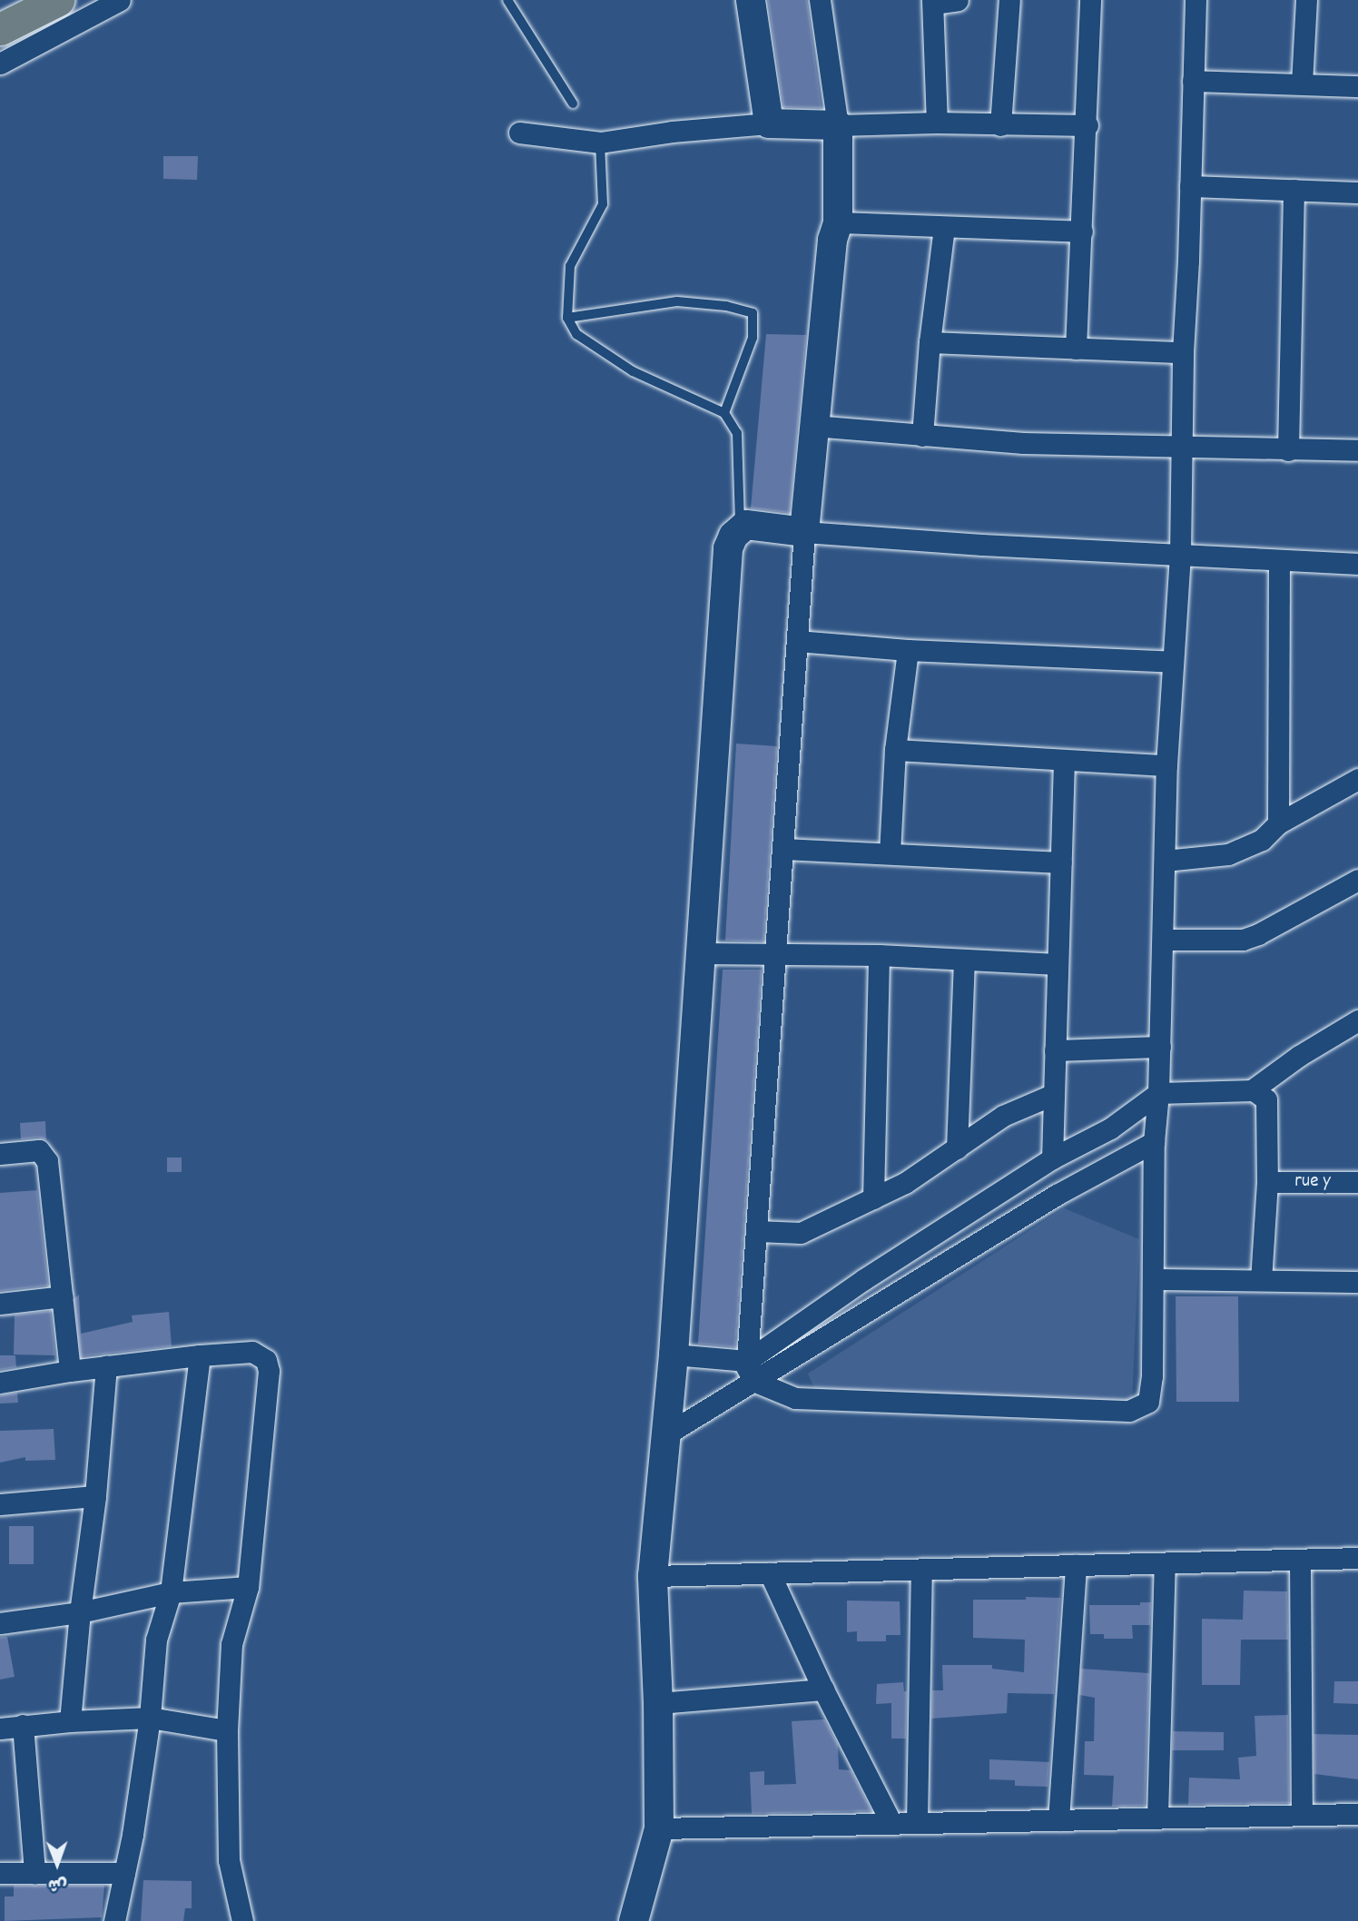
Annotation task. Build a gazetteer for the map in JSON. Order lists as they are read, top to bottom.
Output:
{
  "streets": {
    "street": ["rue y"]
  },
  "north": "bottom"
}
